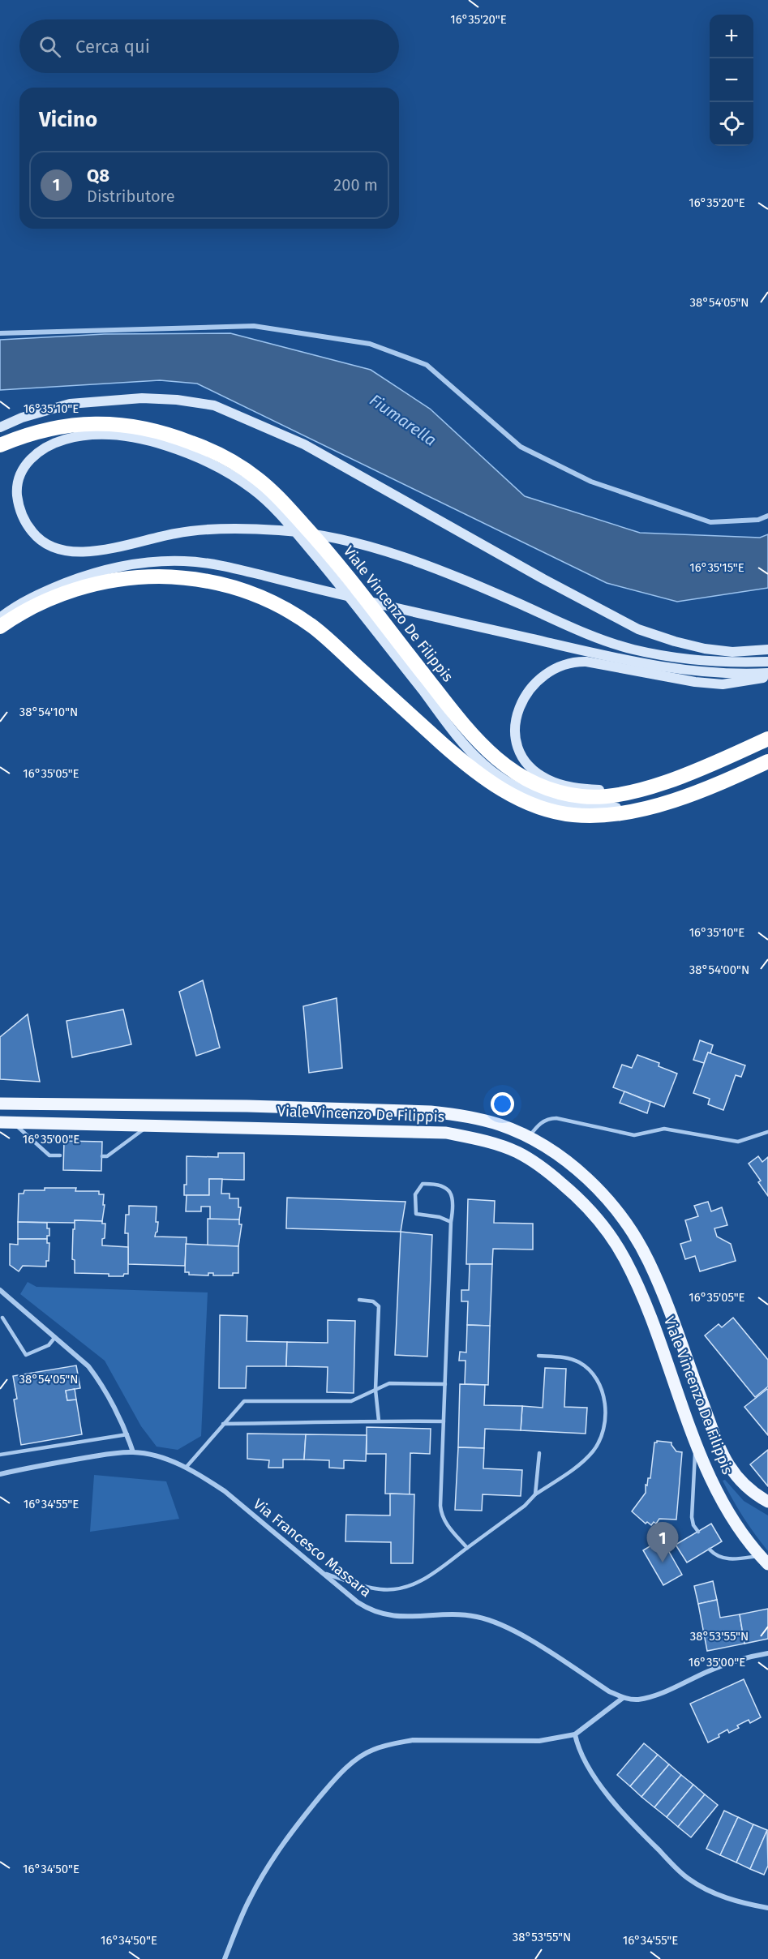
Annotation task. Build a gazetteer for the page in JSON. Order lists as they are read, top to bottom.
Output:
{
  "streets": {
    "highway": ["Viale Vincenzo De Filippis"],
    "street": ["Via Francesco Massara"]
  },
  "water": ["Fiumarella"],
  "page": {
    "map_buttons": ["+", "−"],
    "search": "Cerca qui",
    "heading": "Vicino",
    "list": [
      {
        "mark": "1",
        "name": "Q8",
        "note": "Distributore",
        "value": "200 m"
      }
    ],
    "pins": "1"
  },
  "coordinates": [
    "16°35'20\"E",
    "38°54'05\"N",
    "16°35'10\"E",
    "16°35'15\"E",
    "38°54'10\"N",
    "16°35'05\"E",
    "38°54'00\"N",
    "16°35'00\"E",
    "16°34'55\"E",
    "38°53'55\"N",
    "16°34'50\"E"
  ]
}
